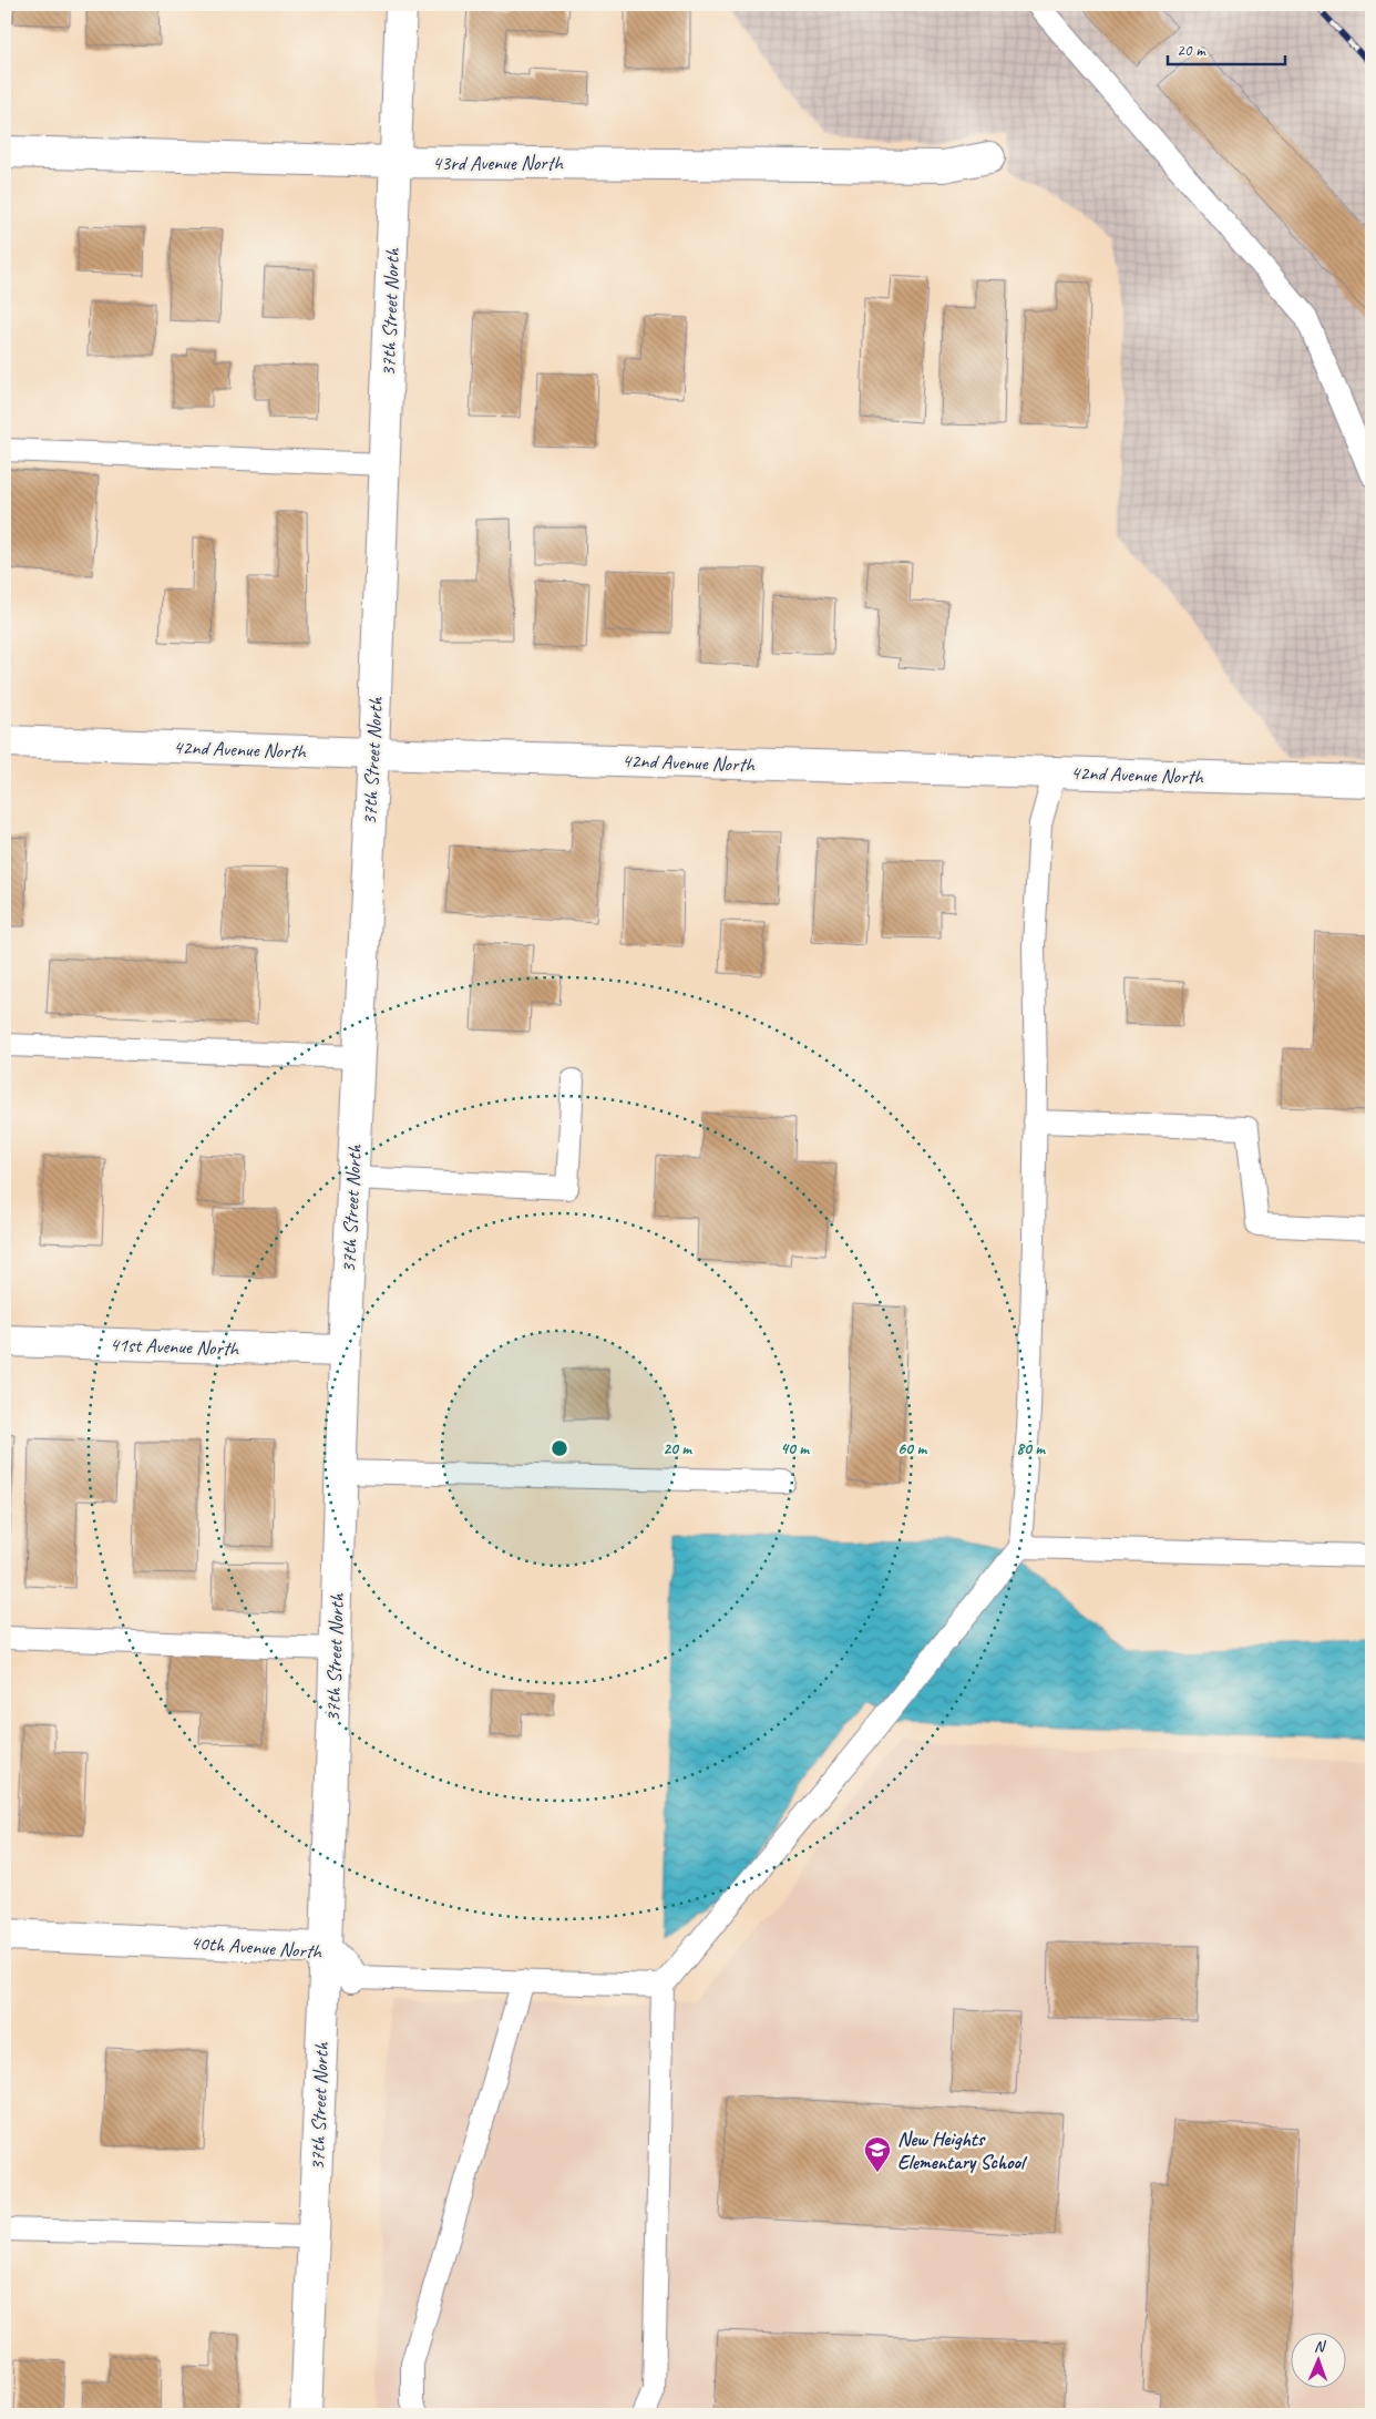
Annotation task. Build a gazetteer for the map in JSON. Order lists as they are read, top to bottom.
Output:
{
  "streets": {
    "street": [
      "43rd Avenue North",
      "37th Street North",
      "42nd Avenue North",
      "41st Avenue North",
      "40th Avenue North"
    ]
  },
  "crossings": [
    ["43rd Avenue North", "37th Street North"],
    ["37th Street North", "42nd Avenue North"],
    ["37th Street North", "41st Avenue North"],
    ["37th Street North", "40th Avenue North"]
  ],
  "places": {
    "school or university": ["New Heights Elementary School"]
  },
  "scale_bar": "20 m",
  "north": "top",
  "rings": [
    "20 m",
    "40 m",
    "60 m",
    "80 m"
  ]
}
